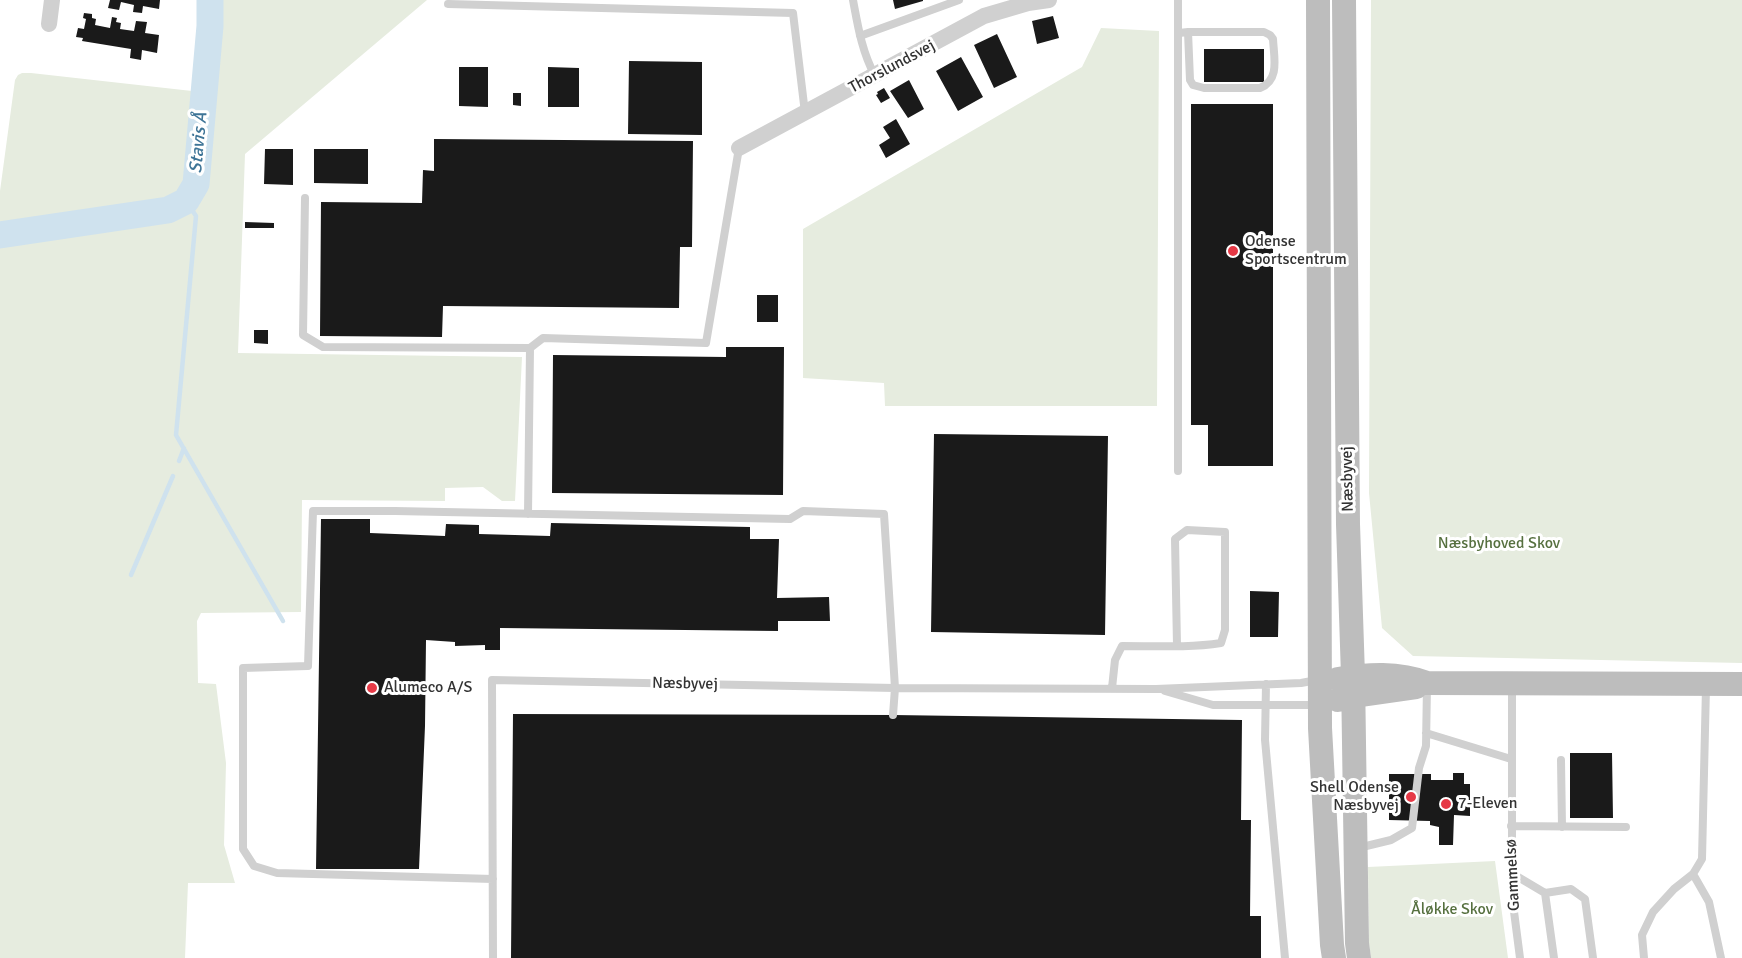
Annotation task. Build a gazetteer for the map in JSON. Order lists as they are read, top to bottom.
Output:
{
  "streets": {
    "street": ["Thorslundsvej", "Næsbyvej"],
    "lane": ["Gammelsø"]
  },
  "water": ["Stavis Å"],
  "parks": ["Næsbyhoved Skov", "Åløkke Skov"],
  "places": [
    "Odense Sportscentrum",
    "Alumeco A/S",
    "Shell Odense Næsbyvej",
    "7-Eleven"
  ]
}
